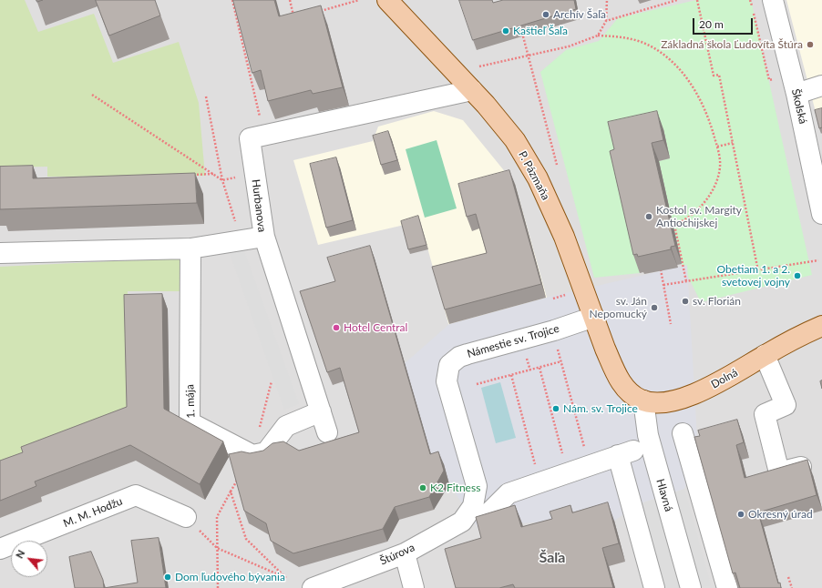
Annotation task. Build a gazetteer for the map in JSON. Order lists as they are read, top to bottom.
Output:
{
  "streets": {
    "main road": ["P. Pázmaňa", "Dolná"],
    "street": [
      "Školská",
      "Hurbanova",
      "Námestie sv. Trojice",
      "1. mája",
      "Hlavná",
      "M. M. Hodžu",
      "Štúrova"
    ]
  },
  "crossings": [
    ["P. Pázmaňa", "Námestie sv. Trojice"],
    ["P. Pázmaňa", "Dolná"],
    ["Hurbanova", "1. mája"],
    ["Námestie sv. Trojice", "Štúrova"],
    ["Dolná", "Hlavná"],
    ["Hlavná", "Štúrova"]
  ],
  "districts": ["Šaľa"],
  "places": [
    "Archív Šaľa",
    "Kaštieľ Šaľa",
    "Základná škola Ľudovíta Štúra",
    "Kostol sv. Margity Antiochijskej",
    "Obetiam 1. a 2. svetovej vojny",
    "sv. Florián",
    "sv. Ján Nepomucký",
    "Hotel Central",
    "Nám. sv. Trojice",
    "K2 Fitness",
    "Okresný úrad",
    "Dom ľudového bývania"
  ],
  "scale_bar": "20 m",
  "north": "top left"
}
